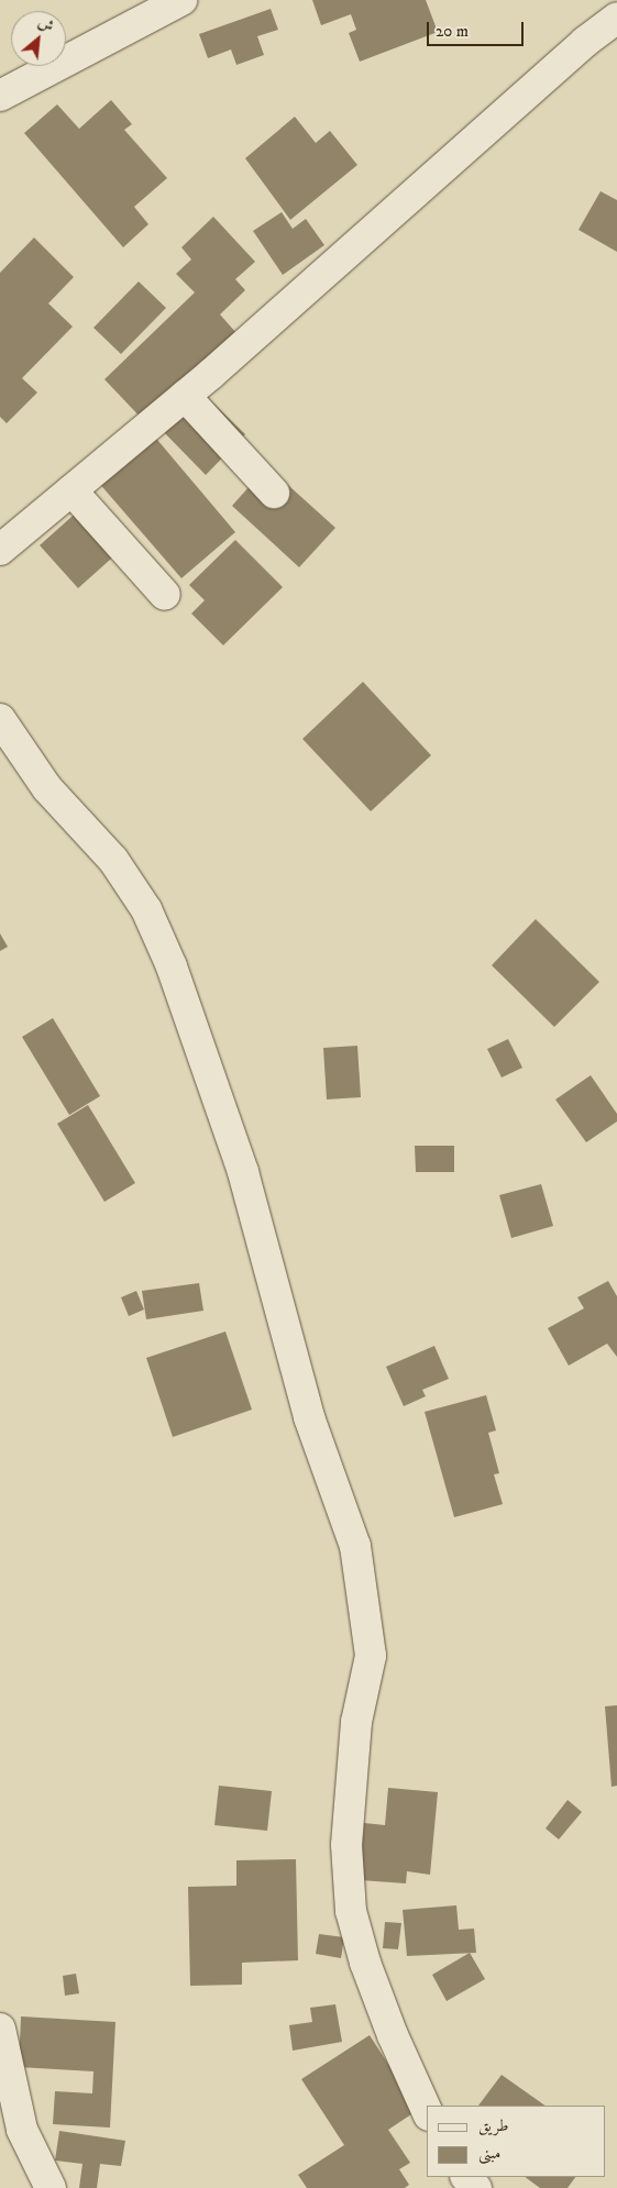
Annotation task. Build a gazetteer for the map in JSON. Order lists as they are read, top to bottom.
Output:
{
  "legend": ["طريق", "مبنى"],
  "scale_bar": "20 m",
  "north": "top right"
}
